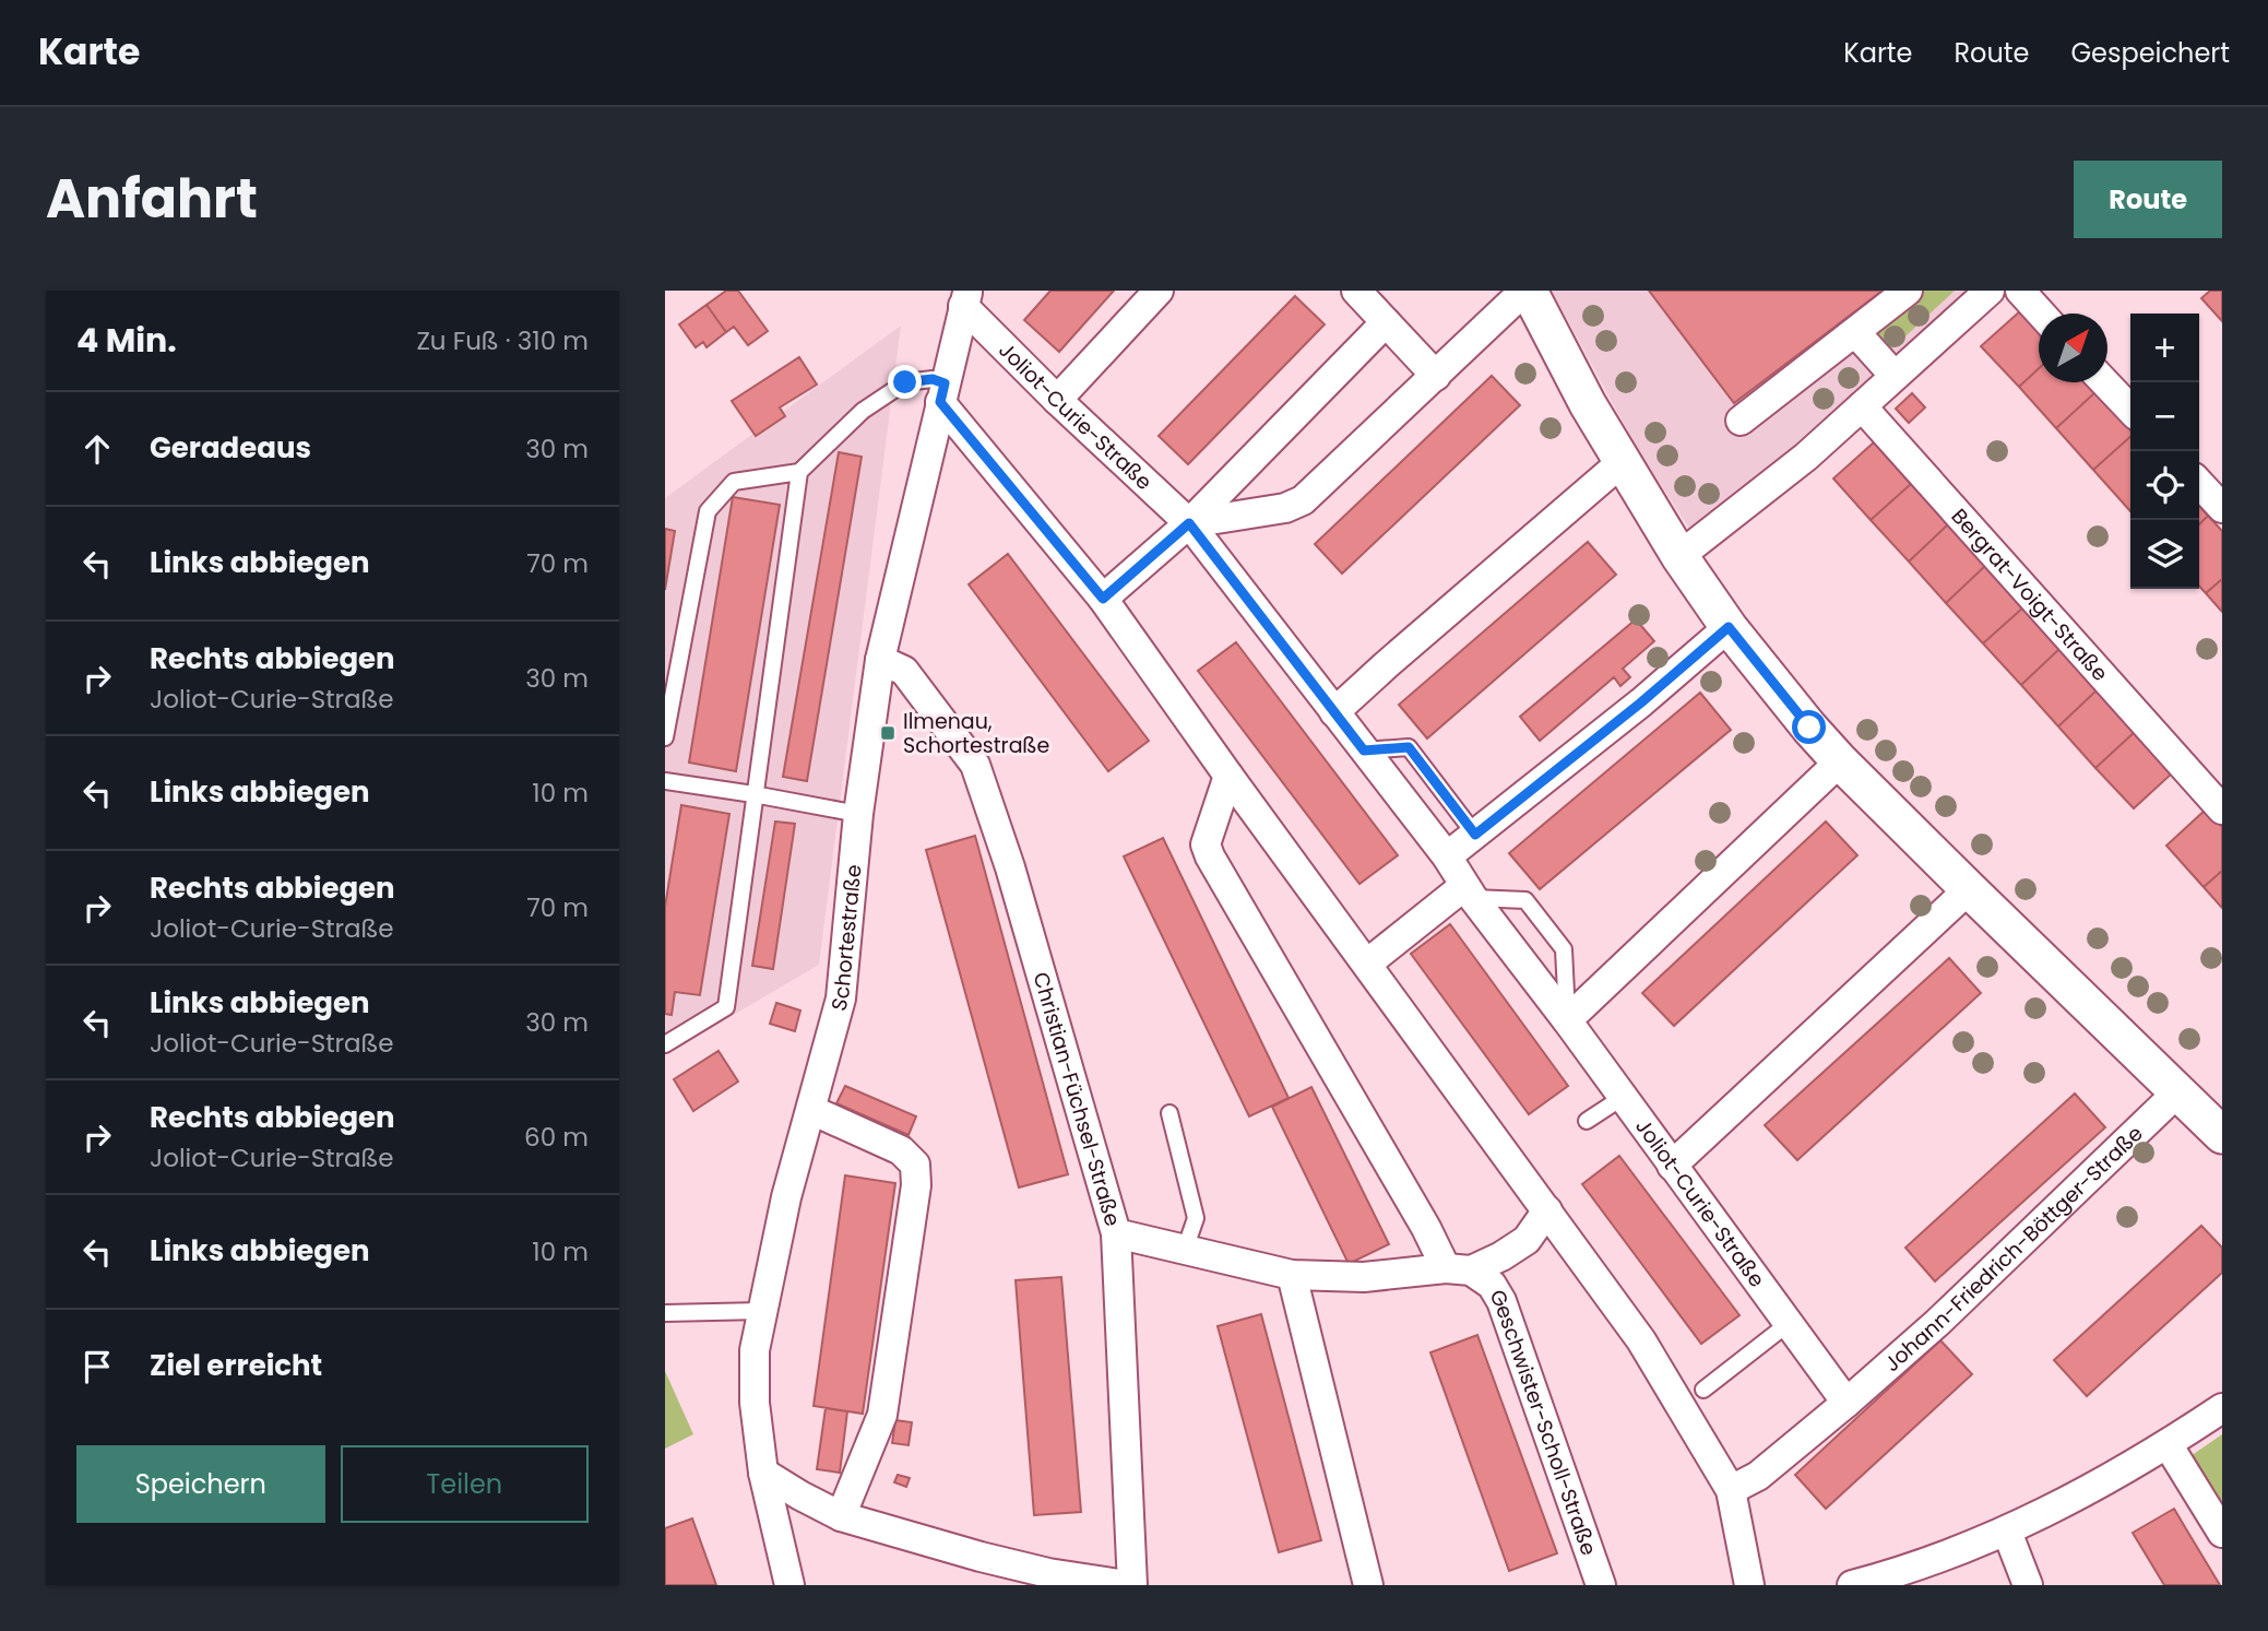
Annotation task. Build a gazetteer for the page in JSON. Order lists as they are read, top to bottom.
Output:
{
  "streets": {
    "street": [
      "Joliot-Curie-Straße",
      "Bergrat-Voigt-Straße",
      "Schortestraße",
      "Christian-Füchsel-Straße",
      "Johann-Friedrich-Böttger-Straße",
      "Geschwister-Scholl-Straße"
    ]
  },
  "crossings": [
    ["Joliot-Curie-Straße", "Schortestraße"],
    ["Joliot-Curie-Straße", "Johann-Friedrich-Böttger-Straße"],
    ["Schortestraße", "Christian-Füchsel-Straße"],
    ["Christian-Füchsel-Straße", "Geschwister-Scholl-Straße"]
  ],
  "places": {
    "transit": ["Ilmenau, Schortestraße"]
  },
  "north": "top right",
  "page": {
    "header": "Karte",
    "nav": ["Karte", "Route", "Gespeichert"],
    "title": "Anfahrt",
    "buttons": [
      "Route",
      ["Speichern", "Teilen"]
    ],
    "heading": ["4 Min.", "Zu Fuß · 310 m"],
    "map_buttons": ["+", "−"],
    "list": [
      ["Geradeaus", "30 m"],
      ["Links abbiegen", "70 m"],
      ["Rechts abbiegen", "Joliot-Curie-Straße", "30 m"],
      ["Links abbiegen", "10 m"],
      ["Rechts abbiegen", "Joliot-Curie-Straße", "70 m"],
      ["Links abbiegen", "Joliot-Curie-Straße", "30 m"],
      ["Rechts abbiegen", "Joliot-Curie-Straße", "60 m"],
      ["Links abbiegen", "10 m"],
      "Ziel erreicht"
    ]
  }
}
